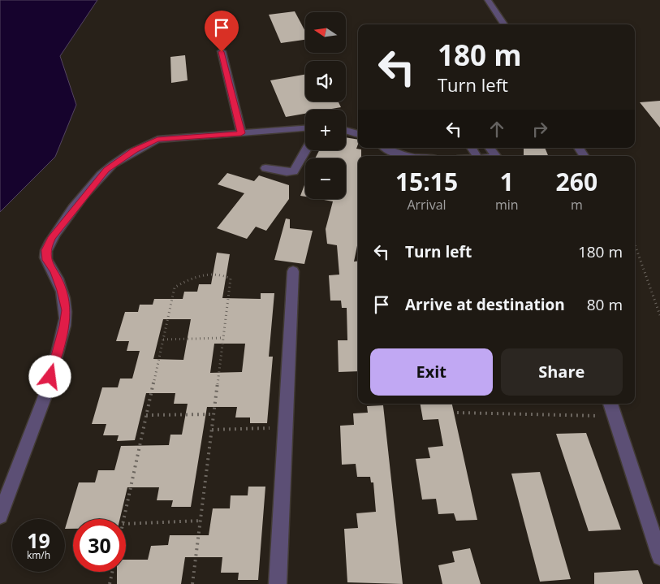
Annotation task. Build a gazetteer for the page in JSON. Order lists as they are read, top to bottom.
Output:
{
  "north": "left",
  "page": {
    "map_buttons": ["+", "−"],
    "turn": ["180 m", "Turn left"],
    "eta": [
      "15:15",
      "Arrival",
      "1",
      "min",
      "260",
      "m"
    ],
    "list": [
      {
        "name": "Turn left",
        "value": "180 m"
      },
      {
        "name": "Arrive at destination",
        "value": "80 m"
      }
    ],
    "buttons": ["Exit", "Share"],
    "speed": "19 km/h",
    "limit": "30"
  }
}
